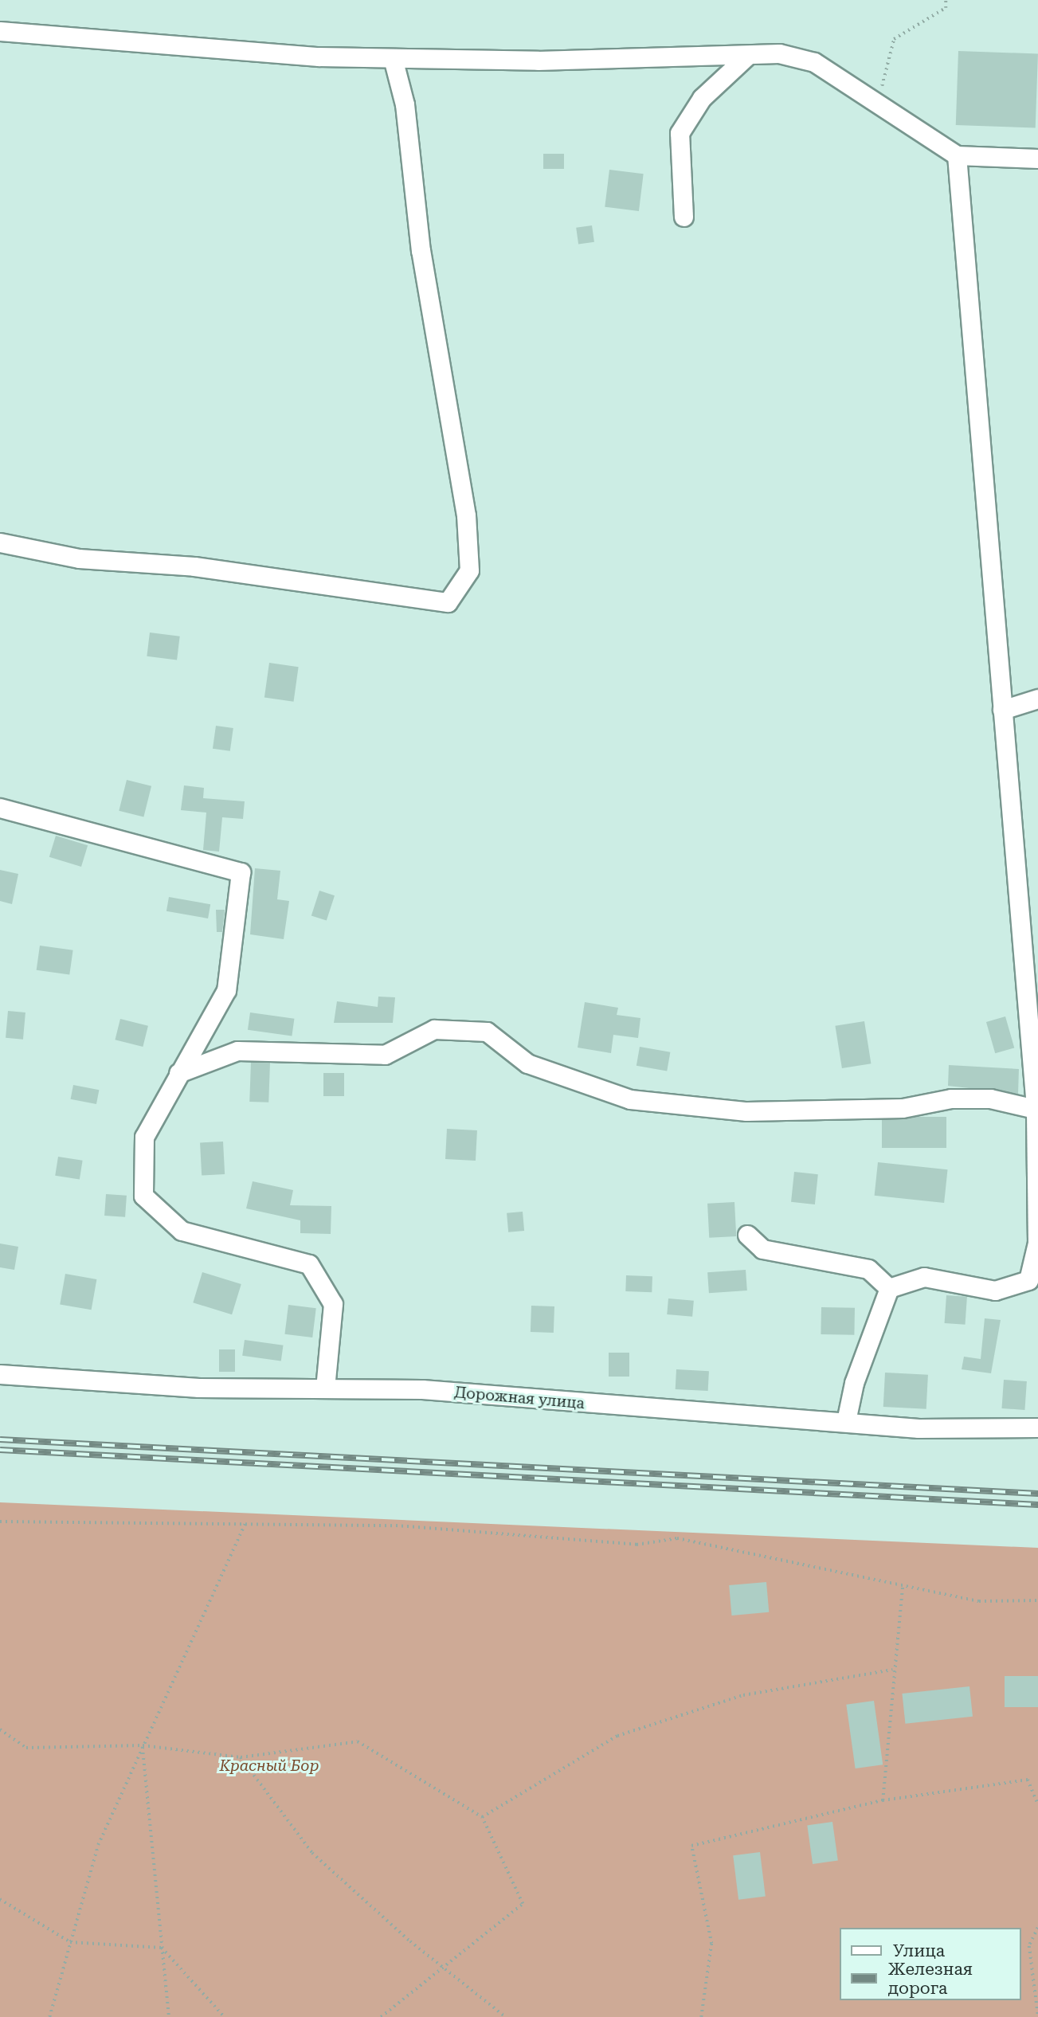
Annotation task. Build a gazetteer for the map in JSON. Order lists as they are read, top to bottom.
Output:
{
  "streets": {
    "street": ["Дорожная улица"]
  },
  "parks": ["Красный Бор"],
  "legend": ["Улица", "Железная дорога"]
}
